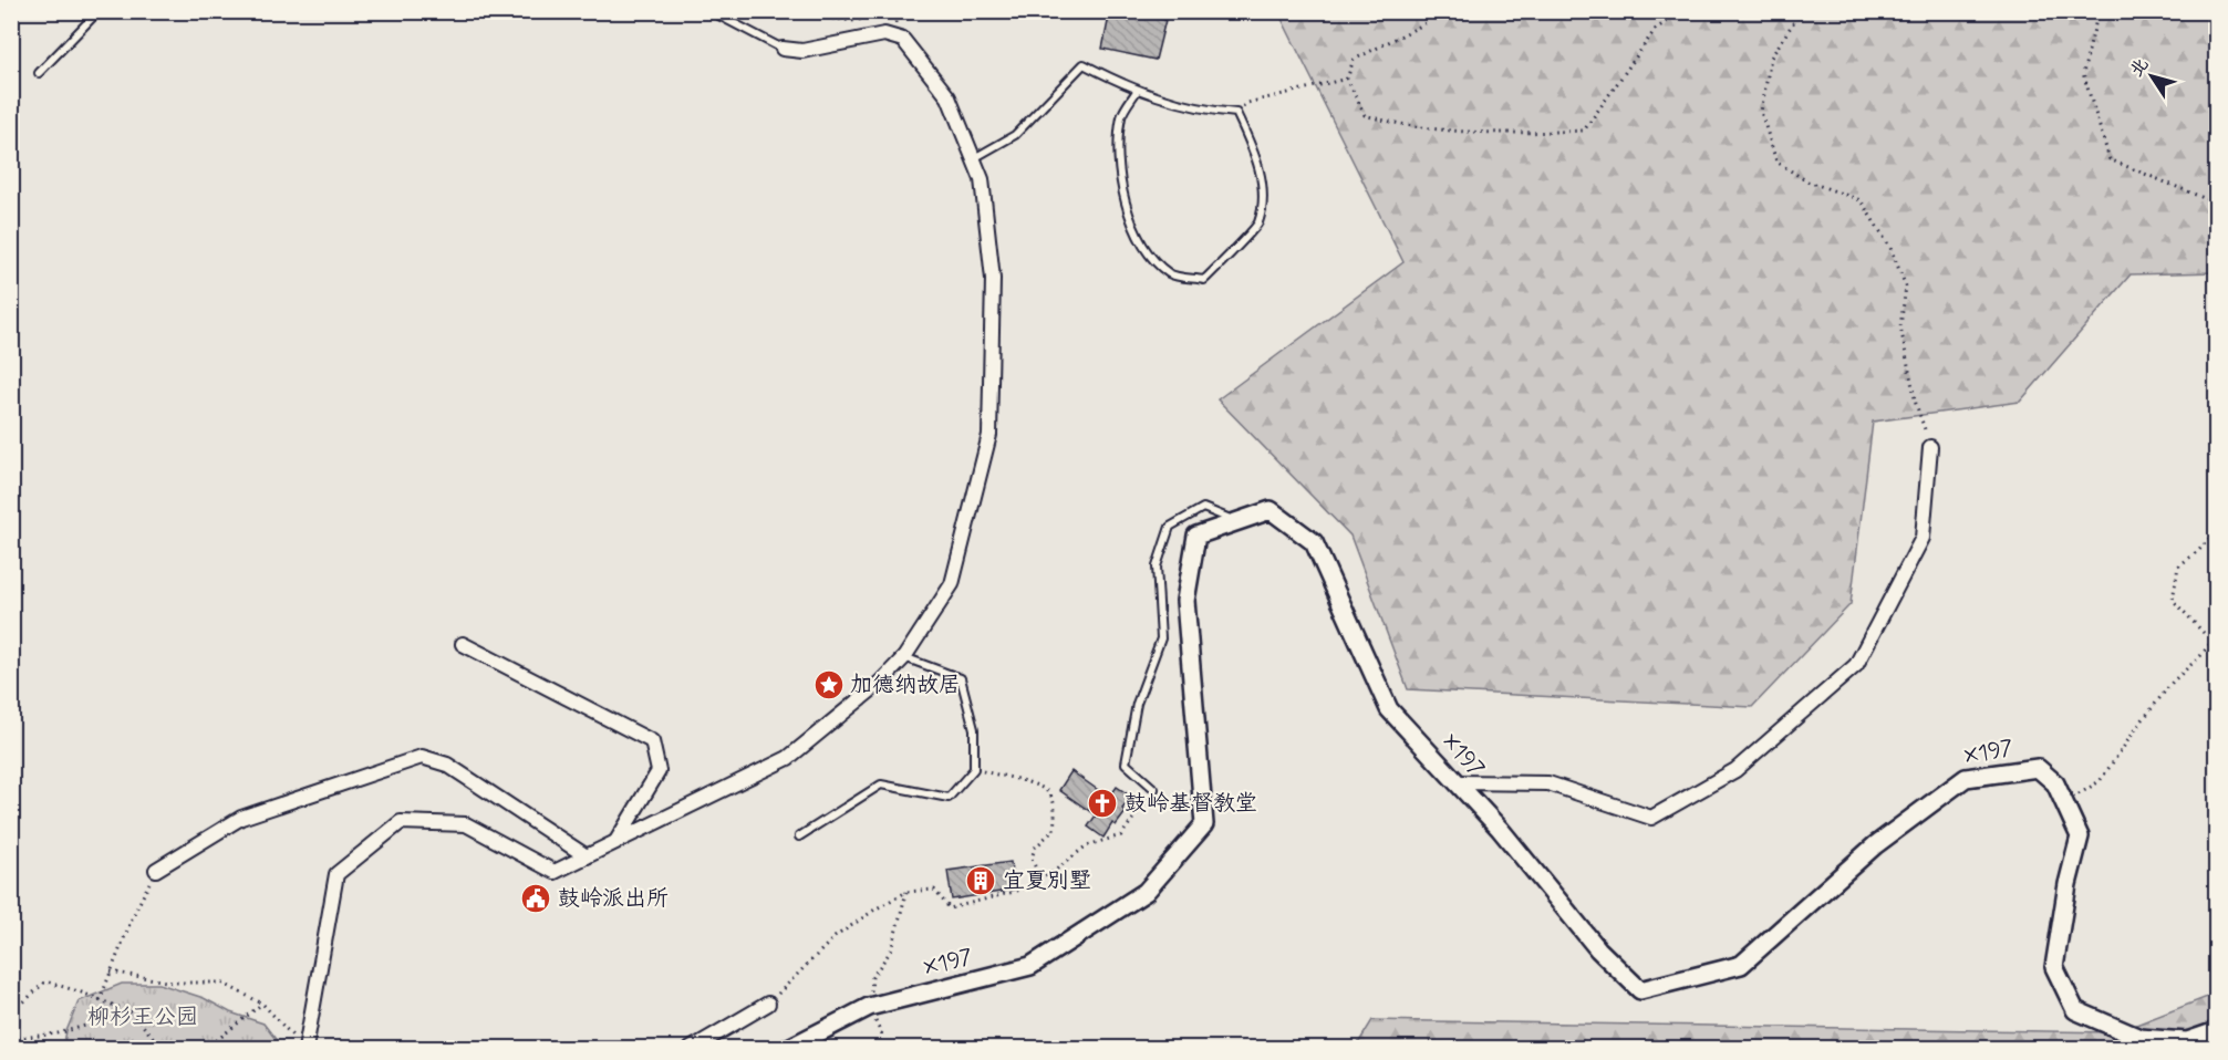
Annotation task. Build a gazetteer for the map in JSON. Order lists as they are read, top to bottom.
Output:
{
  "streets": {
    "street": ["X197"]
  },
  "parks": ["柳杉王公园"],
  "places": {
    "place": ["加德纳故居"],
    "church": ["鼓岭基督教堂"],
    "building": ["宜夏别墅"],
    "public building": ["鼓岭派出所"]
  },
  "north": "top left"
}
